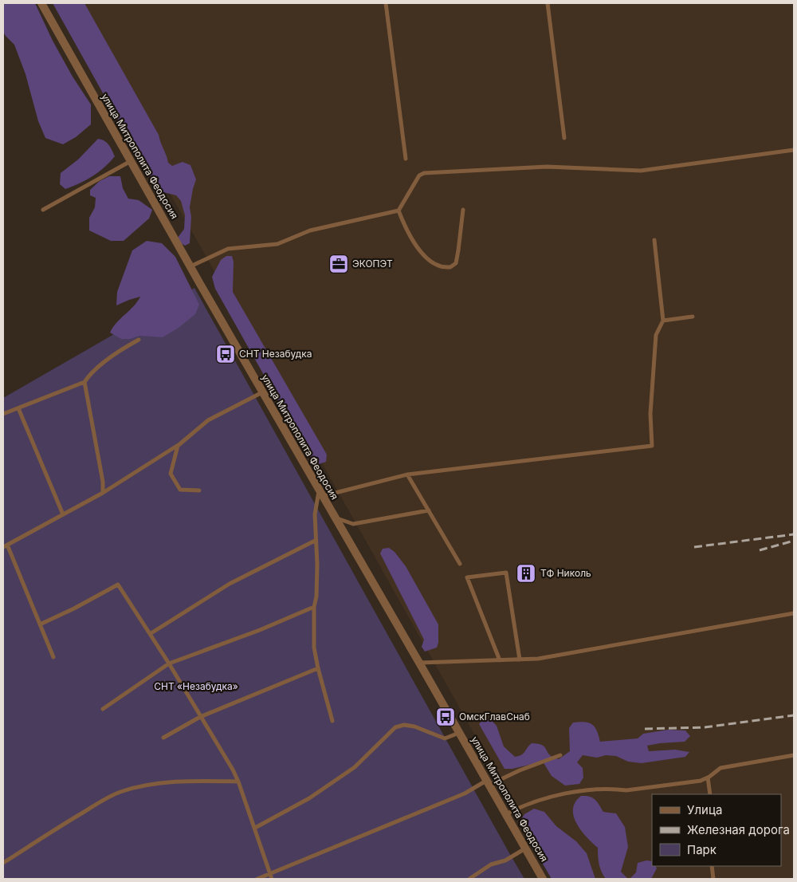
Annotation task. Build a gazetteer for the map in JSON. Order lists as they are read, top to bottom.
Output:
{
  "streets": {
    "street": ["улица Митрополита Феодосия"]
  },
  "parks": ["СНТ «Незабудка»"],
  "places": {
    "office": ["ЭКОПЭТ"],
    "bus stop": ["СНТ Незабудка", "ОмскГлавСнаб"],
    "building": ["ТФ Николь"]
  },
  "legend": ["Улица", "Железная дорога", "Парк"]
}
